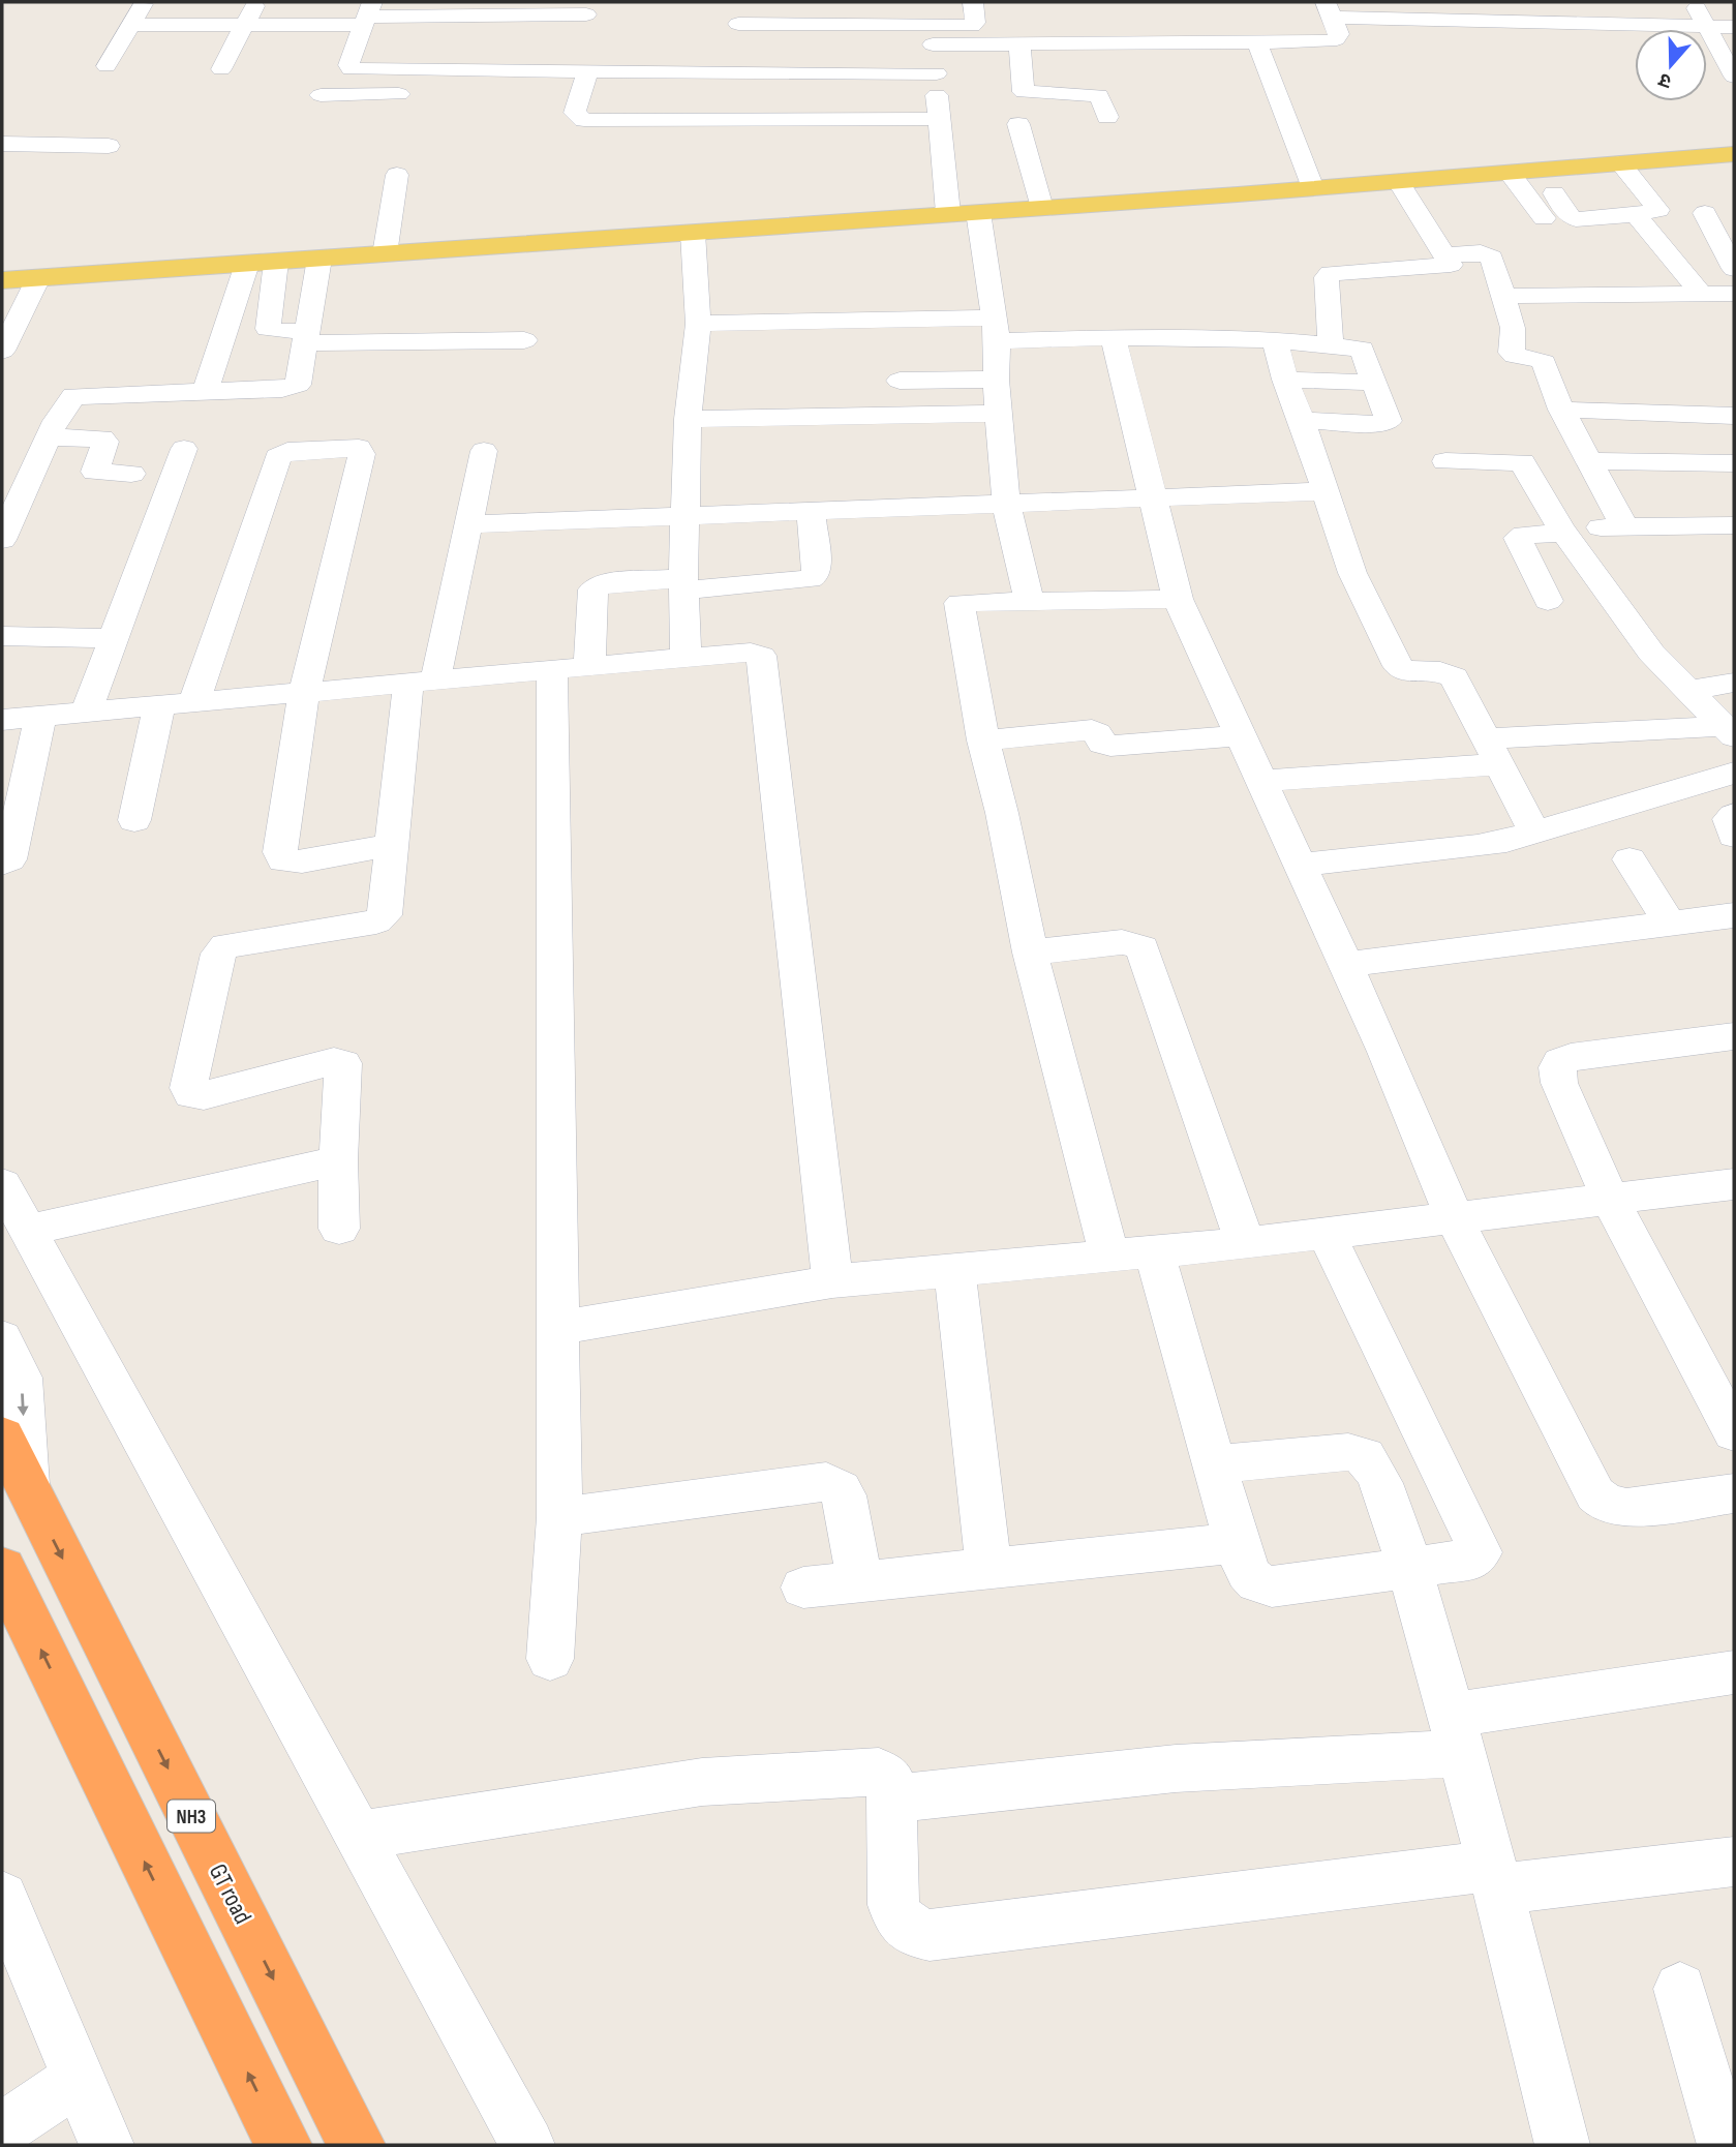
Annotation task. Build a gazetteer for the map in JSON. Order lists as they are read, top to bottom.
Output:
{
  "streets": {
    "highway": ["NH3", "GT road"]
  },
  "crossings": [
    ["NH3", "GT road"]
  ],
  "north": "bottom"
}
